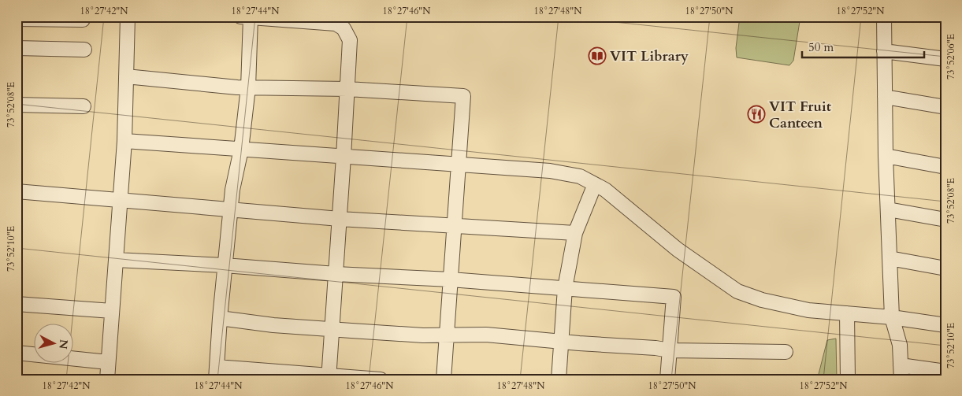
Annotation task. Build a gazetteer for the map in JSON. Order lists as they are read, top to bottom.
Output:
{
  "places": {
    "library": ["VIT Library"],
    "restaurant": ["VIT Fruit Canteen"]
  },
  "scale_bar": "50 m",
  "north": "right",
  "coordinates": [
    "18°27'42\"N",
    "18°27'44\"N",
    "18°27'46\"N",
    "18°27'48\"N",
    "18°27'50\"N",
    "18°27'52\"N",
    "73°52'06\"E",
    "73°52'08\"E",
    "73°52'10\"E"
  ]
}
